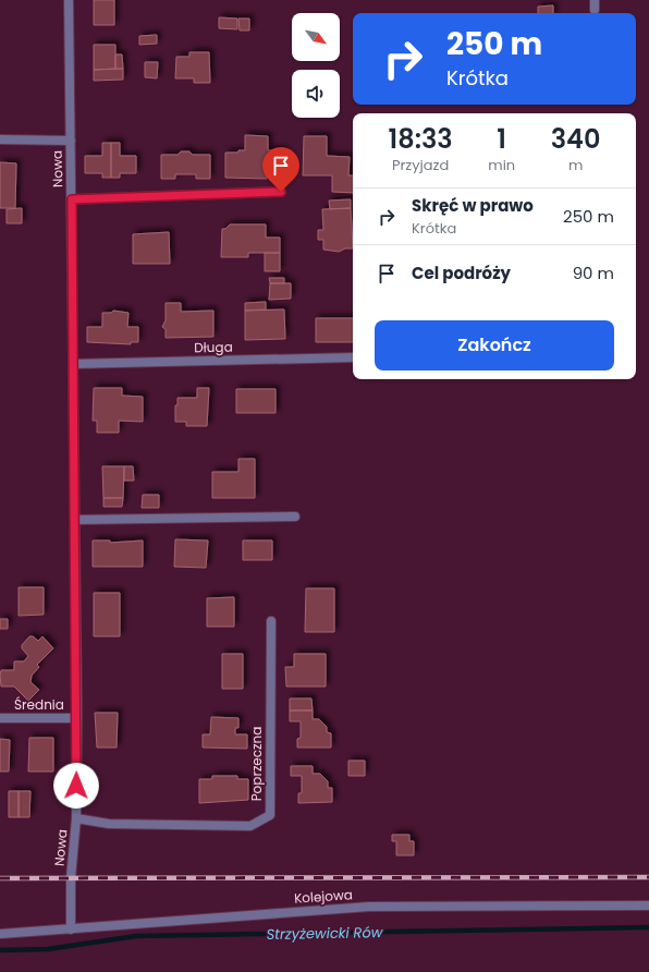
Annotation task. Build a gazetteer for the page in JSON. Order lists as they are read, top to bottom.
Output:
{
  "streets": {
    "street": [
      "Nowa",
      "Długa",
      "Średnia",
      "Poprzeczna",
      "Kolejowa"
    ]
  },
  "crossings": [
    ["Nowa", "Długa"],
    ["Nowa", "Średnia"],
    ["Nowa", "Poprzeczna"],
    ["Nowa", "Kolejowa"]
  ],
  "water": ["Strzyżewicki Rów"],
  "north": "bottom right",
  "page": {
    "turn": ["250 m", "Krótka"],
    "eta": [
      "18:33",
      "Przyjazd",
      "1",
      "min",
      "340",
      "m"
    ],
    "list": [
      {
        "name": "Skręć w prawo",
        "note": "Krótka",
        "value": "250 m"
      },
      {
        "name": "Cel podróży",
        "value": "90 m"
      }
    ],
    "buttons": "Zakończ"
  }
}
